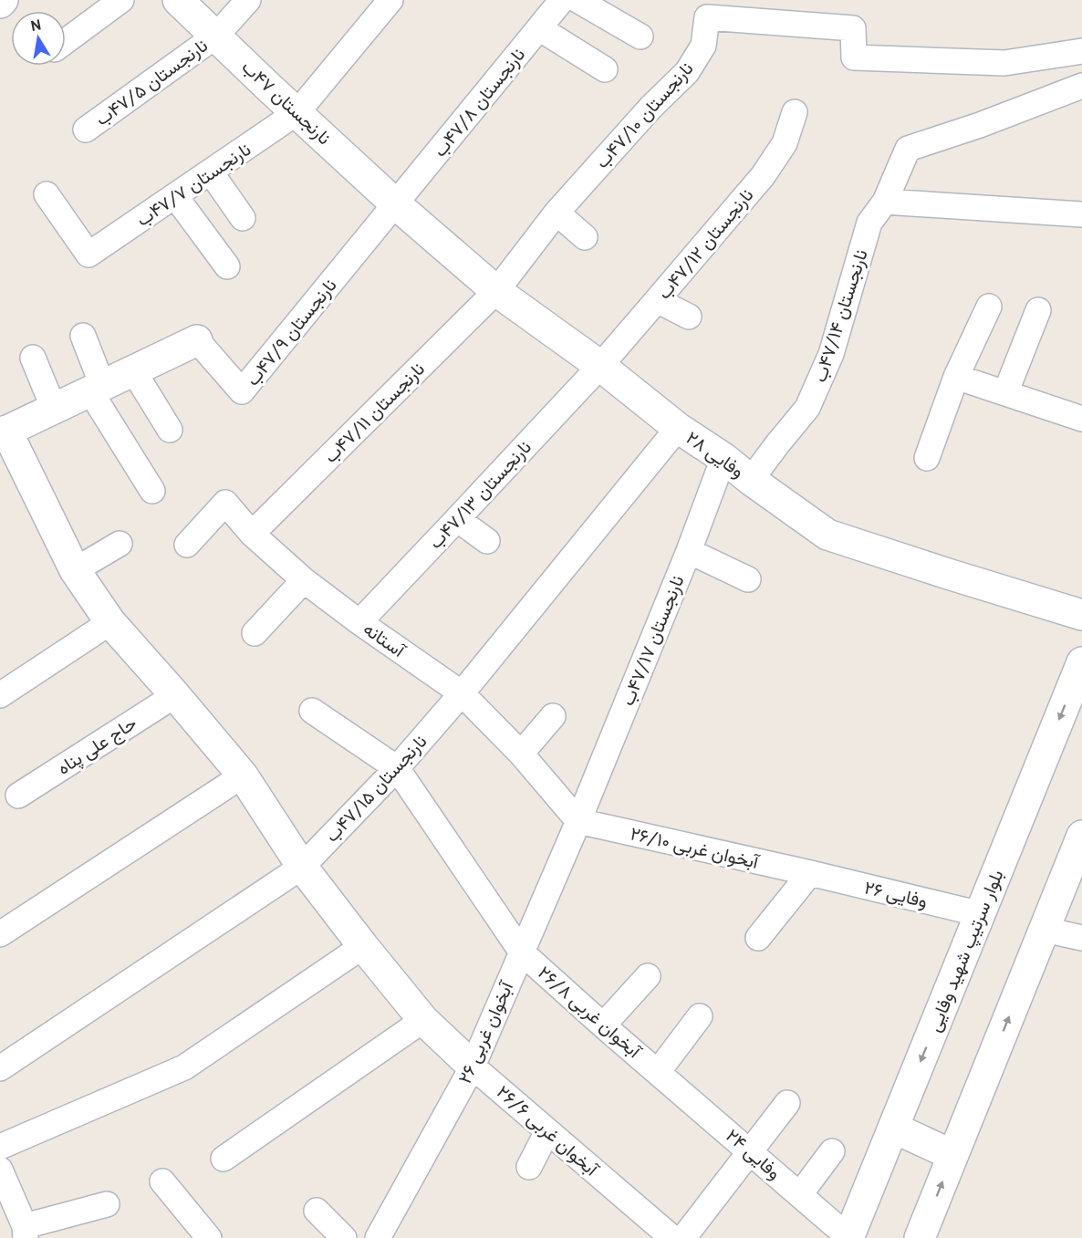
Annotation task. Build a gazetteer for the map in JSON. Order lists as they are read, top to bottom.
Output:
{
  "streets": {
    "street": [
      "نارنجستان ۴۷/۵ب",
      "نارنجستان ۴۷ب",
      "نارنجستان ۴۷/۸ب",
      "نارنجستان ۴۷/۱۰ب",
      "نارنجستان ۴۷/۷ب",
      "نارنجستان ۴۷/۱۲ب",
      "نارنجستان ۴۷/۱۴ب",
      "نارنجستان ۴۷/۹ب",
      "نارنجستان ۴۷/۱۱ب",
      "وفایی ۲۸",
      "نارنجستان ۴۷/۱۳ب",
      "آستانه",
      "نارنجستان ۴۷/۱۷ب",
      "حاج علی پناه",
      "نارنجستان ۴۷/۱۵ب",
      "آبخوان غربی ۲۶/۱۰",
      "وفایی ۲۶",
      "بلوار سرتیپ شهید وفایی",
      "آبخوان غربی ۲۶/۸",
      "آبخوان غربی ۲۶",
      "آبخوان غربی ۲۶/۶",
      "وفایی ۲۴"
    ]
  },
  "crossings": [
    ["نارنجستان ۴۷/۵ب", "نارنجستان ۴۷ب"],
    ["نارنجستان ۴۷ب", "نارنجستان ۴۷/۸ب"],
    ["نارنجستان ۴۷ب", "نارنجستان ۴۷/۷ب"],
    ["نارنجستان ۴۷ب", "نارنجستان ۴۷/۹ب"],
    ["نارنجستان ۴۷ب", "وفایی ۲۸"],
    ["نارنجستان ۴۷/۸ب", "نارنجستان ۴۷/۹ب"],
    ["نارنجستان ۴۷/۸ب", "وفایی ۲۸"],
    ["نارنجستان ۴۷/۱۰ب", "نارنجستان ۴۷/۱۱ب"],
    ["نارنجستان ۴۷/۱۰ب", "وفایی ۲۸"],
    ["نارنجستان ۴۷/۱۲ب", "وفایی ۲۸"],
    ["نارنجستان ۴۷/۱۲ب", "نارنجستان ۴۷/۱۳ب"],
    ["نارنجستان ۴۷/۱۴ب", "وفایی ۲۸"],
    ["نارنجستان ۴۷/۹ب", "وفایی ۲۸"],
    ["نارنجستان ۴۷/۱۱ب", "وفایی ۲۸"],
    ["نارنجستان ۴۷/۱۱ب", "آستانه"],
    ["وفایی ۲۸", "نارنجستان ۴۷/۱۳ب"],
    ["وفایی ۲۸", "نارنجستان ۴۷/۱۷ب"],
    ["وفایی ۲۸", "نارنجستان ۴۷/۱۵ب"],
    ["نارنجستان ۴۷/۱۳ب", "آستانه"],
    ["آستانه", "نارنجستان ۴۷/۱۷ب"],
    ["آستانه", "نارنجستان ۴۷/۱۵ب"],
    ["آستانه", "آبخوان غربی ۲۶/۱۰"],
    ["آستانه", "آبخوان غربی ۲۶"],
    ["نارنجستان ۴۷/۱۷ب", "آبخوان غربی ۲۶/۱۰"],
    ["نارنجستان ۴۷/۱۷ب", "آبخوان غربی ۲۶"],
    ["نارنجستان ۴۷/۱۵ب", "آبخوان غربی ۲۶/۸"],
    ["آبخوان غربی ۲۶/۱۰", "وفایی ۲۶"],
    ["آبخوان غربی ۲۶/۱۰", "آبخوان غربی ۲۶"],
    ["وفایی ۲۶", "بلوار سرتیپ شهید وفایی"],
    ["بلوار سرتیپ شهید وفایی", "وفایی ۲۴"],
    ["آبخوان غربی ۲۶/۸", "آبخوان غربی ۲۶"],
    ["آبخوان غربی ۲۶/۸", "وفایی ۲۴"],
    ["آبخوان غربی ۲۶", "آبخوان غربی ۲۶/۶"]
  ],
  "north": "top"
}
